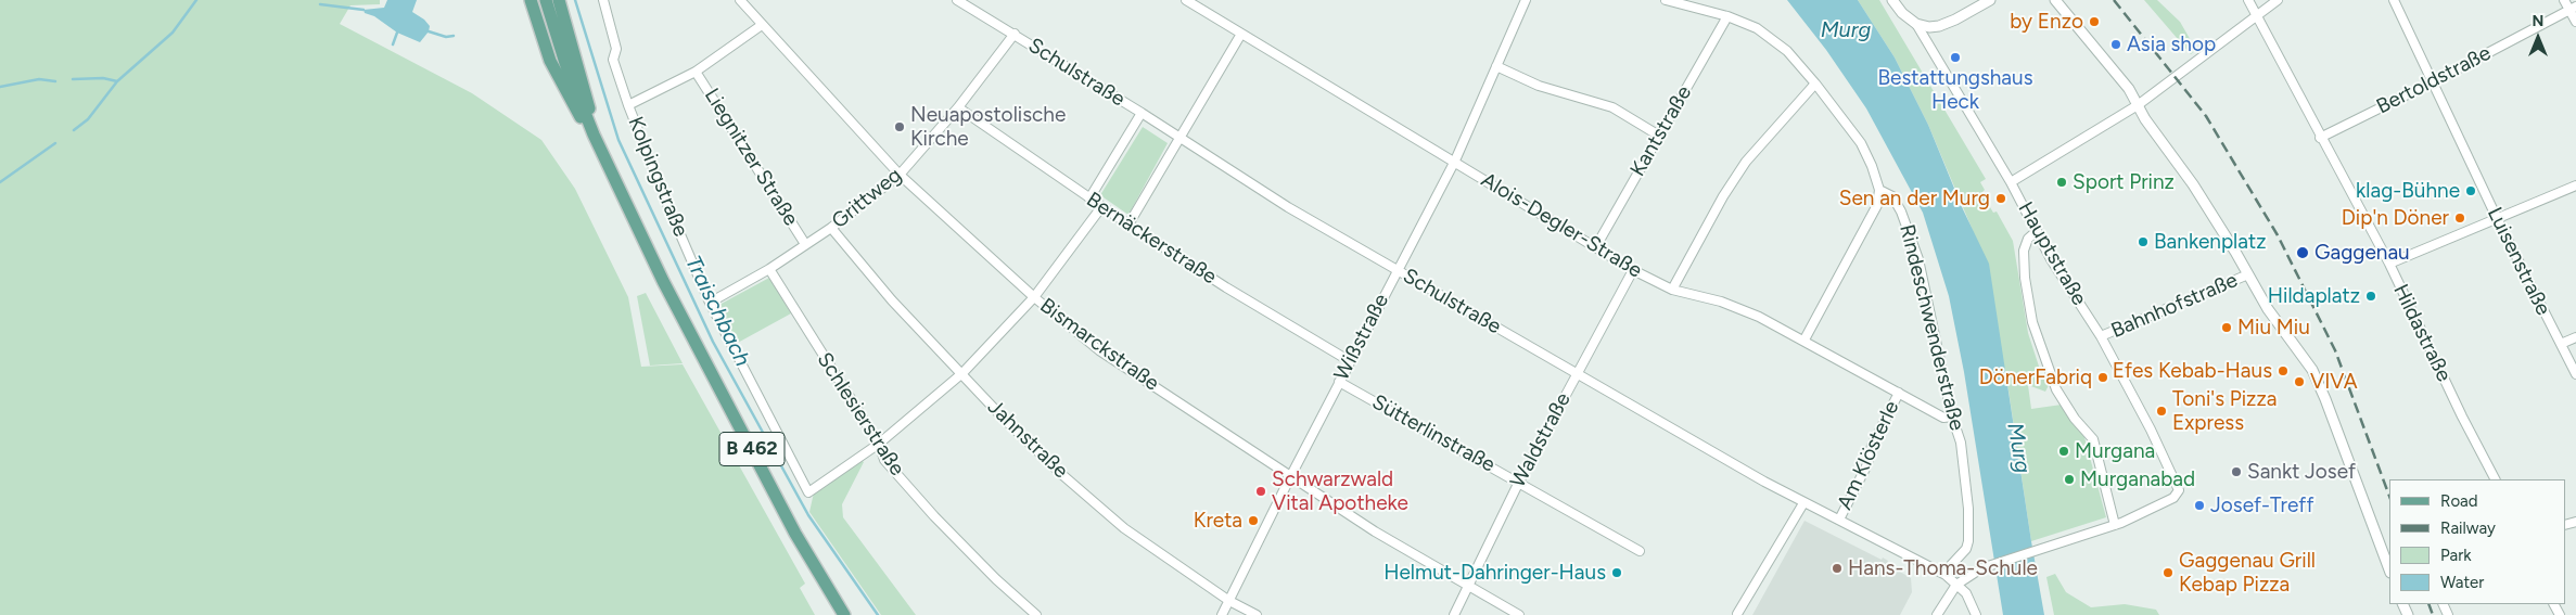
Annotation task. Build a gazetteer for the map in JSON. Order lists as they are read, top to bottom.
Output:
{
  "streets": {
    "main road": ["B 462"],
    "street": [
      "Schulstraße",
      "Bertoldstraße",
      "Kantstraße",
      "Liegnitzer Straße",
      "Kolpingstraße",
      "Grittweg",
      "Alois-Degler-Straße",
      "Bernäckerstraße",
      "Hauptstraße",
      "Luisenstraße",
      "Bahnhofstraße",
      "Rindeschwenderstraße",
      "Hildastraße",
      "Wißstraße",
      "Bismarckstraße",
      "Schlesierstraße",
      "Sütterlinstraße",
      "Jahnstraße",
      "Waldstraße",
      "Am Klösterle"
    ]
  },
  "crossings": [
    ["Schulstraße", "Grittweg"],
    ["Schulstraße", "Rindeschwenderstraße"],
    ["Schulstraße", "Wißstraße"],
    ["Schulstraße", "Waldstraße"],
    ["Schulstraße", "Am Klösterle"],
    ["Bertoldstraße", "Luisenstraße"],
    ["Bertoldstraße", "Hildastraße"],
    ["Kantstraße", "Alois-Degler-Straße"],
    ["Kantstraße", "Rindeschwenderstraße"],
    ["Liegnitzer Straße", "Grittweg"],
    ["Kolpingstraße", "Grittweg"],
    ["Kolpingstraße", "Schlesierstraße"],
    ["Grittweg", "Bernäckerstraße"],
    ["Grittweg", "Bismarckstraße"],
    ["Grittweg", "Schlesierstraße"],
    ["Grittweg", "Jahnstraße"],
    ["Alois-Degler-Straße", "Rindeschwenderstraße"],
    ["Alois-Degler-Straße", "Wißstraße"],
    ["Alois-Degler-Straße", "Waldstraße"],
    ["Alois-Degler-Straße", "Am Klösterle"],
    ["Bernäckerstraße", "Wißstraße"],
    ["Hauptstraße", "Bahnhofstraße"],
    ["Wißstraße", "Bismarckstraße"],
    ["Wißstraße", "Sütterlinstraße"],
    ["Wißstraße", "Jahnstraße"],
    ["Bismarckstraße", "Waldstraße"],
    ["Sütterlinstraße", "Waldstraße"]
  ],
  "water": ["Murg", "Traischbach"],
  "places": [
    "by Enzo",
    "Asia shop",
    "Bestattungshaus Heck",
    "Neuapostolische Kirche",
    "Sport Prinz",
    "klag-Bühne",
    "Sen an der Murg",
    "Dip'n Döner",
    "Bankenplatz",
    "Gaggenau",
    "Hildaplatz",
    "Miu Miu",
    "Efes Kebab-Haus",
    "DönerFabriq",
    "VIVA",
    "Toni's Pizza Express",
    "Murgana",
    "Sankt Josef",
    "Murganabad",
    "Schwarzwald Vital Apotheke",
    "Josef-Treff",
    "Kreta",
    "Hans-Thoma-Schule",
    "Helmut-Dahringer-Haus",
    "Gaggenau Grill Kebap Pizza"
  ],
  "legend": [
    "Road",
    "Railway",
    "Park",
    "Water"
  ],
  "north": "top"
}
